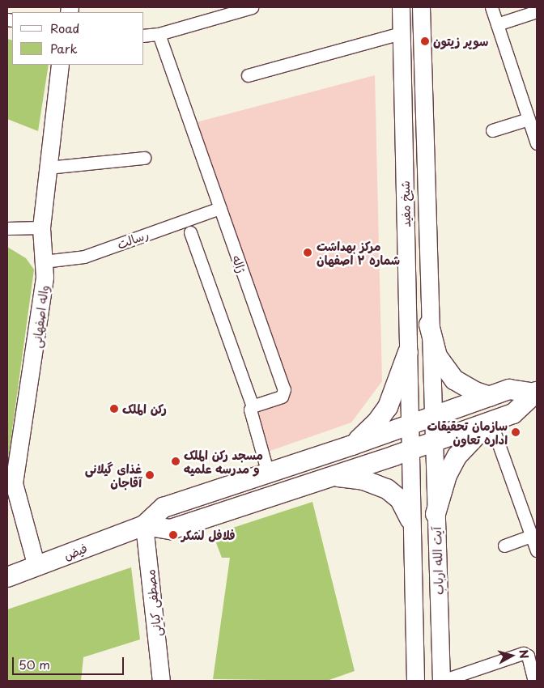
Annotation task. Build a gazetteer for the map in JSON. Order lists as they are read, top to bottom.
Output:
{
  "streets": {
    "main road": [
      "شیخ مفید",
      "واله اصفهانی",
      "فیض",
      "آیت الله ارباب",
      "مصطفی کیانی"
    ],
    "street": ["رسالت", "ژاله"]
  },
  "crossings": [
    ["شیخ مفید", "آیت الله ارباب"],
    ["رسالت", "ژاله"],
    ["رسالت", "واله اصفهانی"],
    ["واله اصفهانی", "فیض"],
    ["فیض", "مصطفی کیانی"]
  ],
  "places": [
    "سوپر زیتون",
    "مرکز بهداشت شماره ۲ اصفهان",
    "رکن الملک",
    "سازمان تحقیقات اداره تعاون",
    "مسجد رکن الملک و مدرسه علمیه",
    "غذای گیلانی آقاجان",
    "فلافل لشکر"
  ],
  "legend": ["Road", "Park"],
  "scale_bar": "50 m",
  "north": "right"
}
